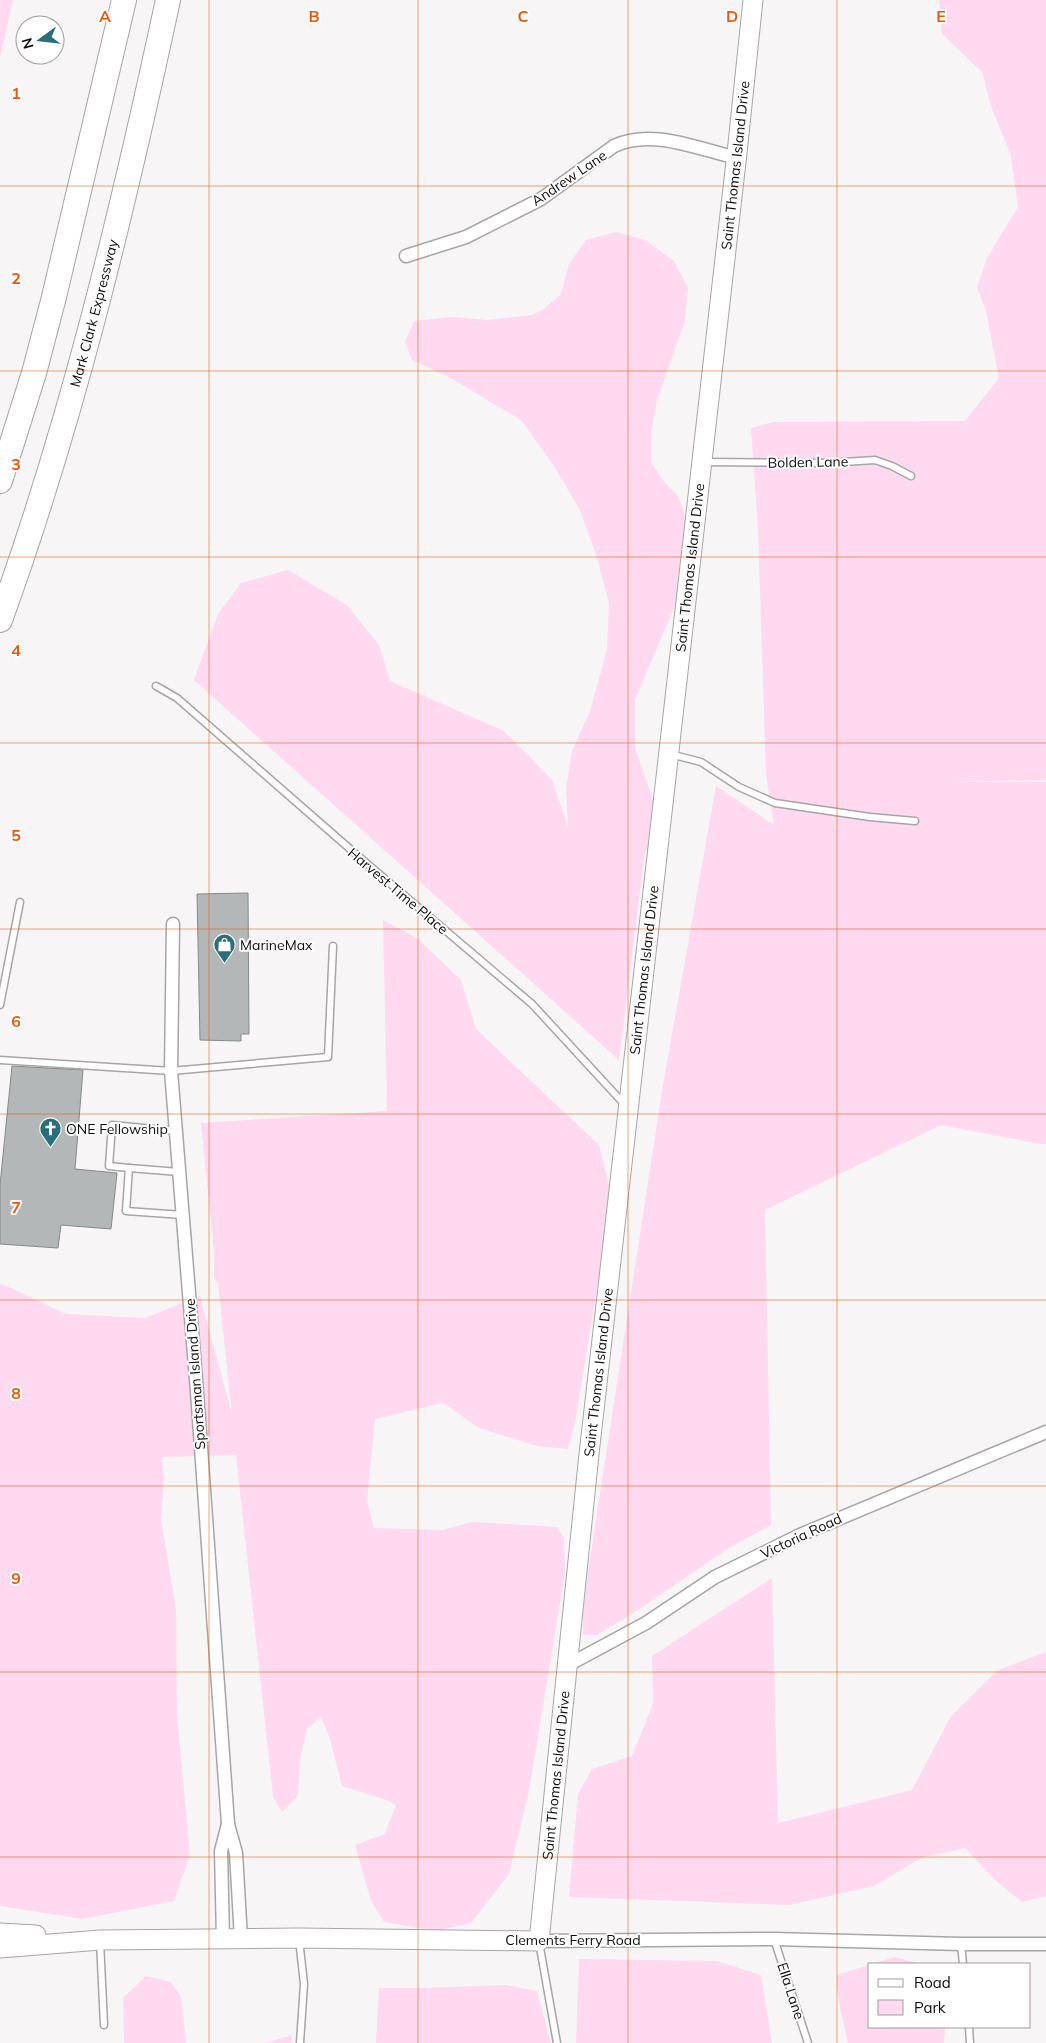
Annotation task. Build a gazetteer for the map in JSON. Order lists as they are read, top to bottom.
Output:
{
  "streets": {
    "highway": ["Mark Clark Expressway"],
    "main road": ["Saint Thomas Island Drive", "Clements Ferry Road"],
    "street": ["Andrew Lane", "Sportsman Island Drive", "Victoria Road"],
    "lane": ["Bolden Lane", "Harvest Time Place", "Ella Lane"]
  },
  "crossings": [
    ["Saint Thomas Island Drive", "Andrew Lane"],
    ["Saint Thomas Island Drive", "Bolden Lane"],
    ["Saint Thomas Island Drive", "Harvest Time Place"],
    ["Saint Thomas Island Drive", "Victoria Road"],
    ["Saint Thomas Island Drive", "Clements Ferry Road"],
    ["Sportsman Island Drive", "Clements Ferry Road"],
    ["Clements Ferry Road", "Ella Lane"]
  ],
  "places": {
    "shop": ["MarineMax"],
    "church": ["ONE Fellowship"]
  },
  "legend": ["Road", "Park"],
  "north": "left",
  "grid": {
    "columns": [
      "A",
      "B",
      "C",
      "D",
      "E"
    ],
    "rows": [
      "1",
      "2",
      "3",
      "4",
      "5",
      "6",
      "7",
      "8",
      "9"
    ]
  }
}
